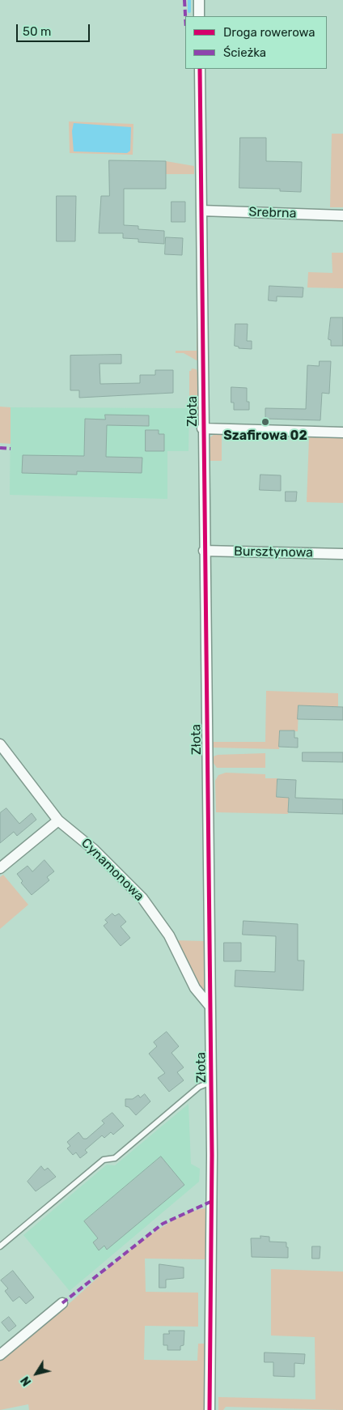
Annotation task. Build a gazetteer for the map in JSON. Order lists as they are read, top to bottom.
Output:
{
  "streets": {
    "street": [
      "Srebrna",
      "Złota",
      "Bursztynowa",
      "Cynamonowa"
    ]
  },
  "crossings": [
    ["Srebrna", "Złota"],
    ["Złota", "Bursztynowa"],
    ["Złota", "Cynamonowa"]
  ],
  "places": ["Szafirowa 02"],
  "legend": ["Droga rowerowa", "Ścieżka"],
  "scale_bar": "50 m",
  "north": "bottom left"
}
